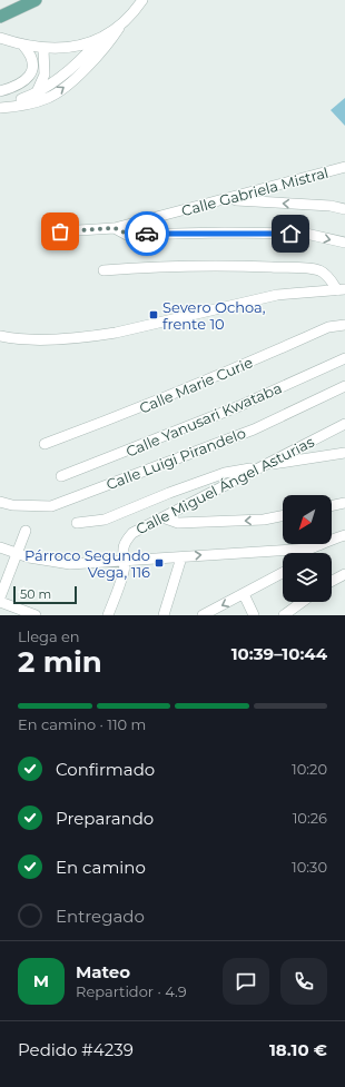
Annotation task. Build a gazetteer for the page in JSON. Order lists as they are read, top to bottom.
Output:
{
  "streets": {
    "street": [
      "Calle Gabriela Mistral",
      "Calle Marie Curie",
      "Calle Yanusari Kwataba",
      "Calle Luigi Pirandelo",
      "Calle Miguel Ángel Asturias"
    ]
  },
  "places": {
    "transit": ["Severo Ochoa, frente 10", "Párroco Segundo Vega, 116"]
  },
  "scale_bar": "50 m",
  "north": "bottom left",
  "page": {
    "scale": "50 m",
    "heading": ["2 min", "Llega en", "10:39–10:44"],
    "panel": [
      "Mateo",
      "Repartidor · 4.9",
      "Pedido #4239",
      "18.10 €"
    ],
    "bar": "En camino · 110 m",
    "list": [
      ["Confirmado", "10:20"],
      ["Preparando", "10:26"],
      ["En camino", "10:30"],
      "Entregado"
    ],
    "round": "M"
  }
}
